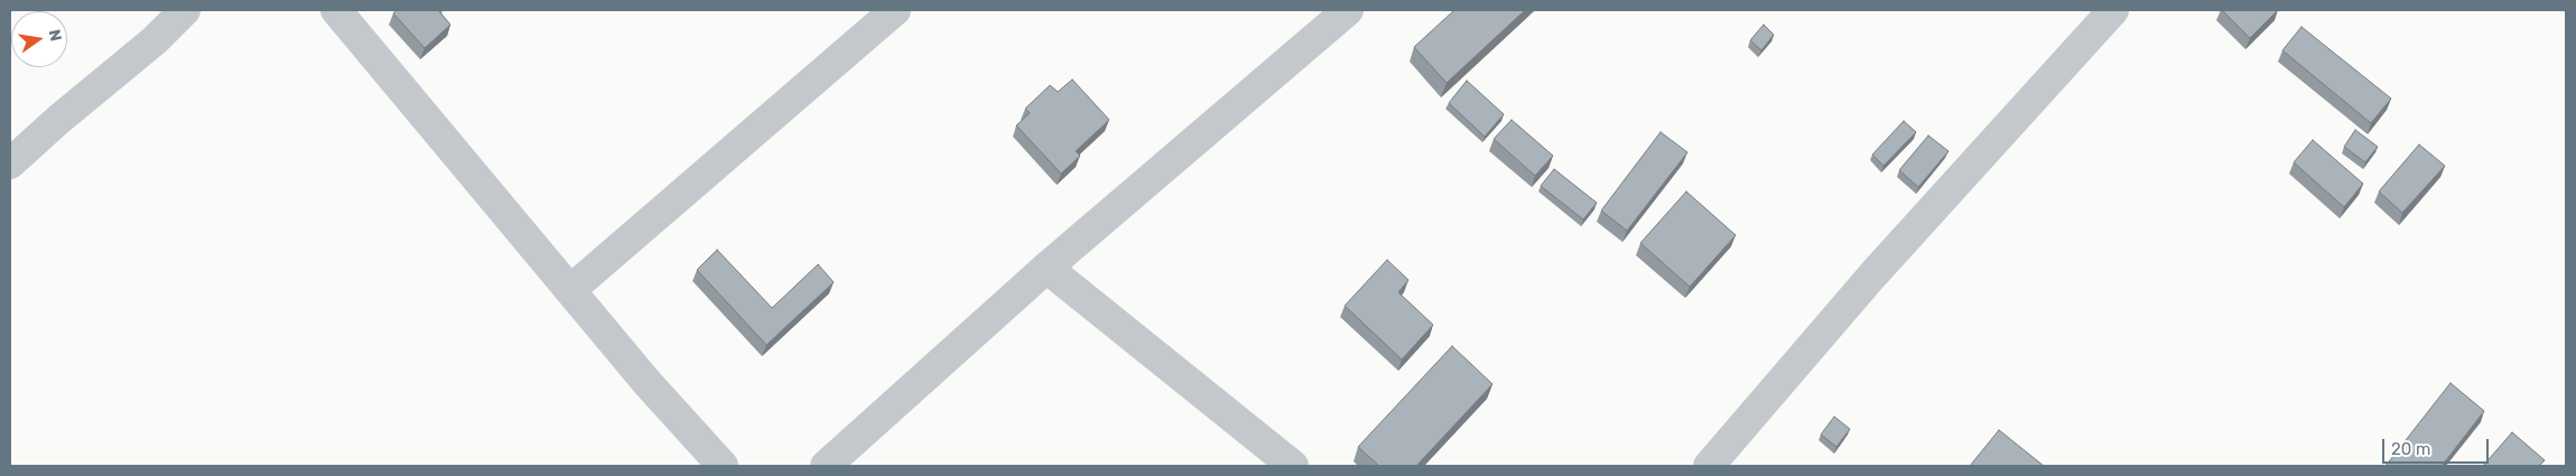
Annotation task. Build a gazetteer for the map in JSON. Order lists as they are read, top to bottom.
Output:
{
  "scale_bar": "20 m",
  "north": "right"
}
